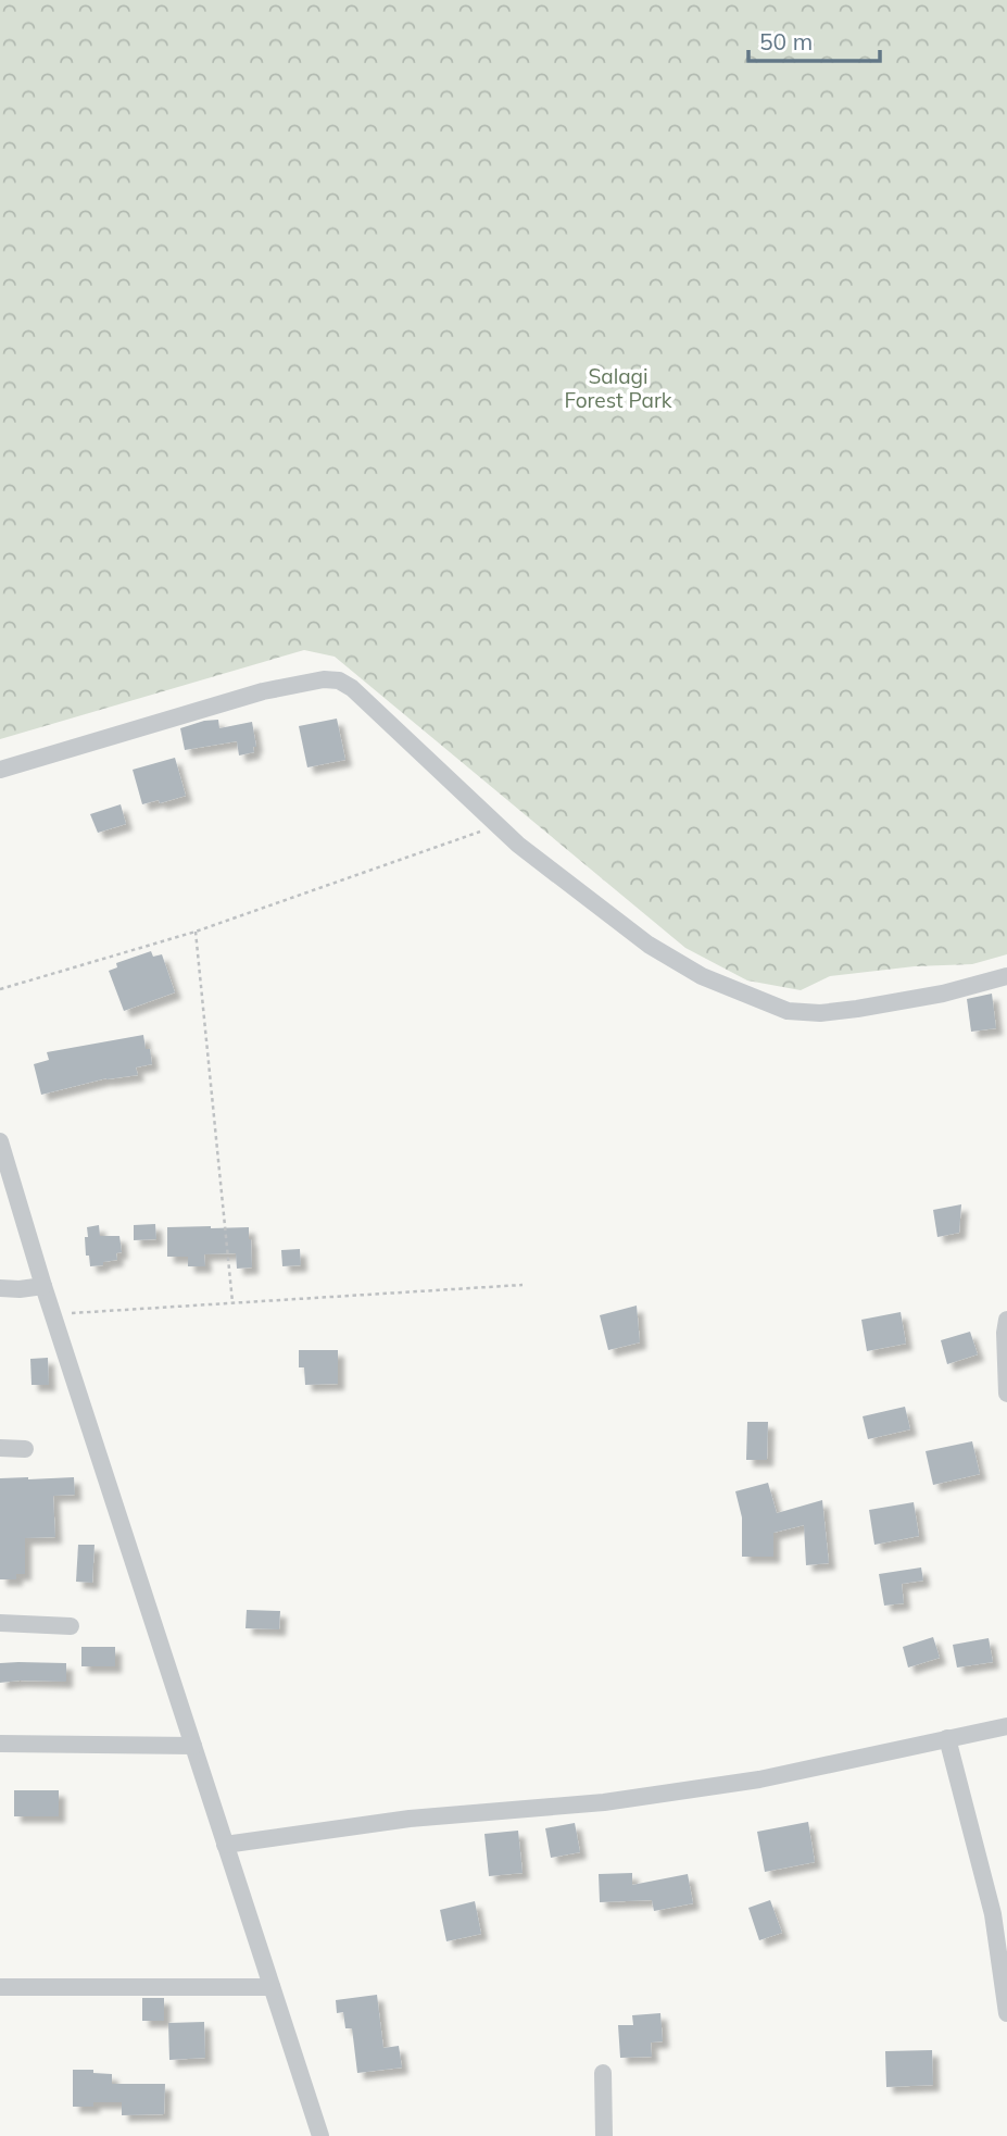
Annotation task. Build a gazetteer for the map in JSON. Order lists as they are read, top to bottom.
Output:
{
  "parks": ["Salagi Forest Park"],
  "scale_bar": "50 m"
}
